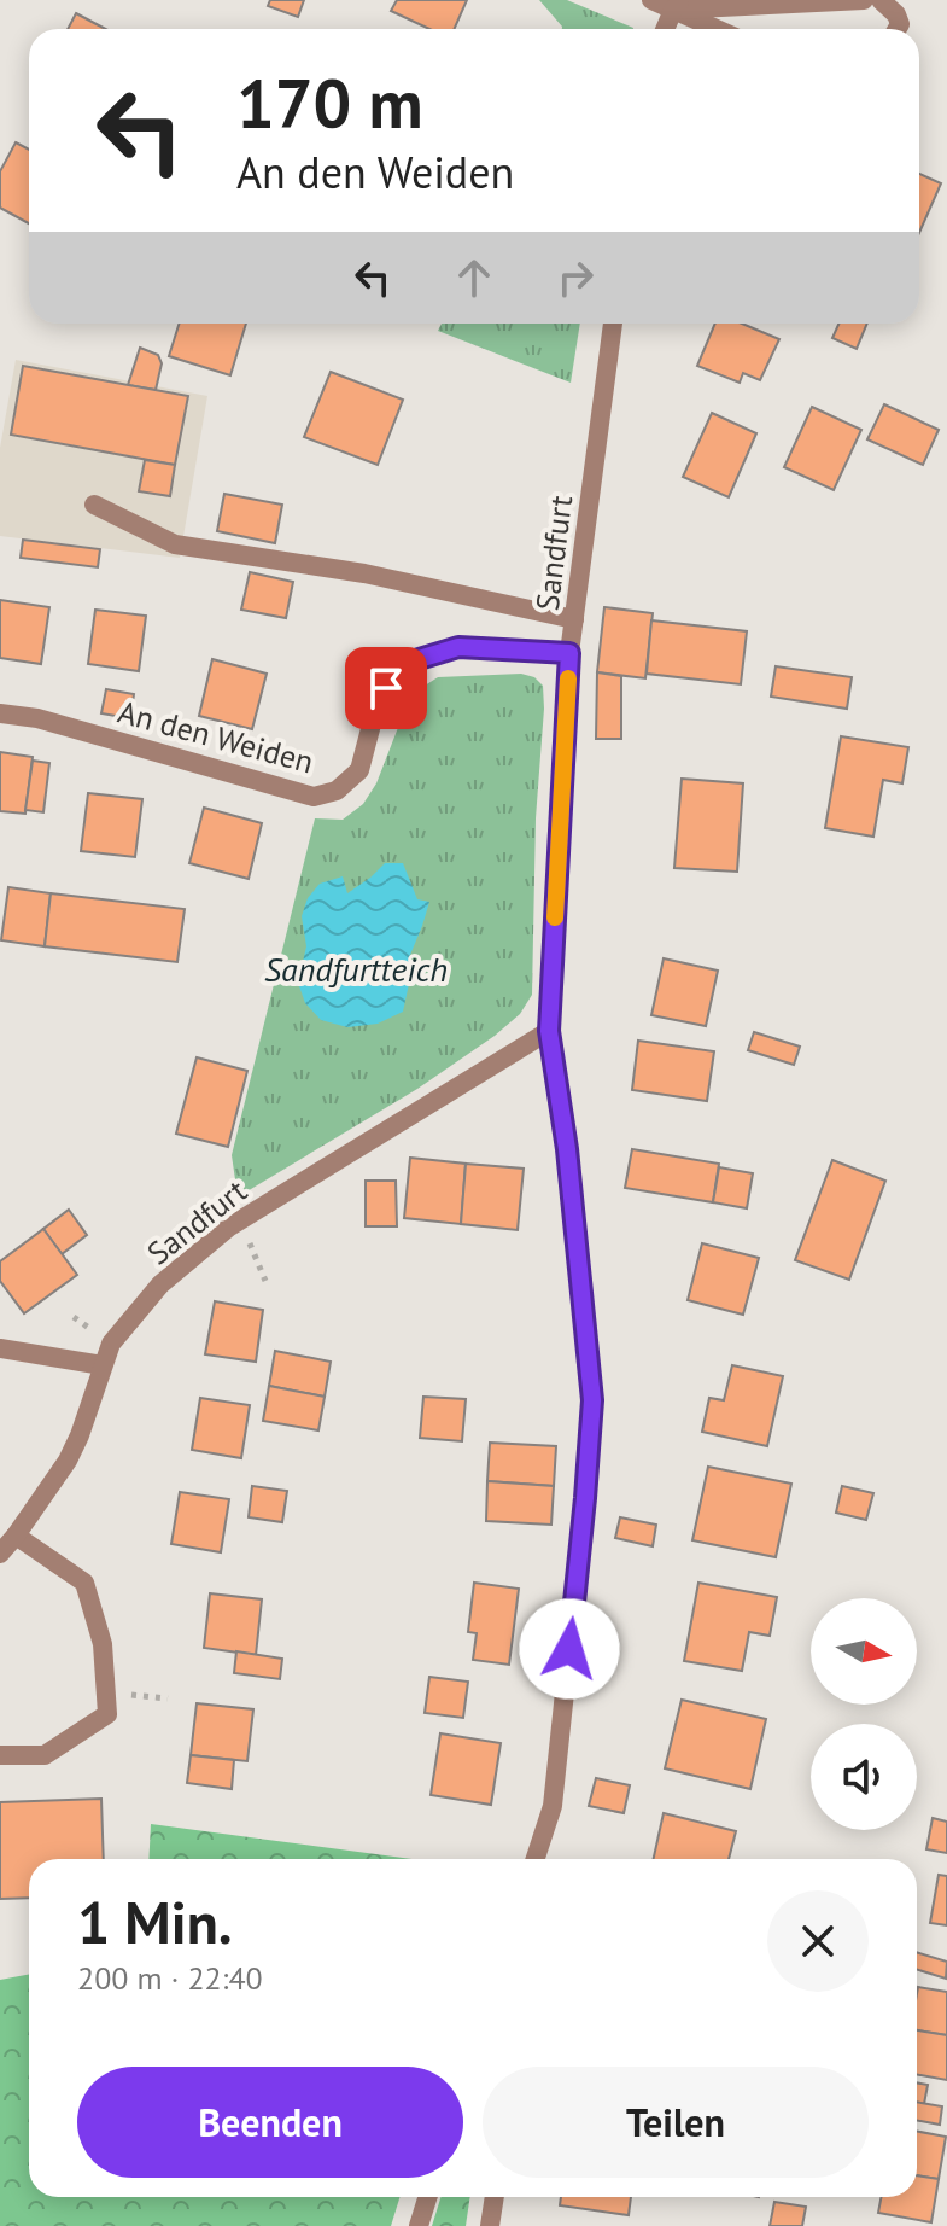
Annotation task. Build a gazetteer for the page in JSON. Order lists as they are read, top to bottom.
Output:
{
  "streets": {
    "street": ["Sandfurt", "An den Weiden"]
  },
  "crossings": [
    ["Sandfurt", "An den Weiden"]
  ],
  "water": ["Sandfurtteich"],
  "north": "right",
  "page": {
    "turn": ["170 m", "An den Weiden"],
    "heading": ["1 Min.", "200 m · 22:40"],
    "buttons": ["Beenden", "Teilen"]
  }
}
